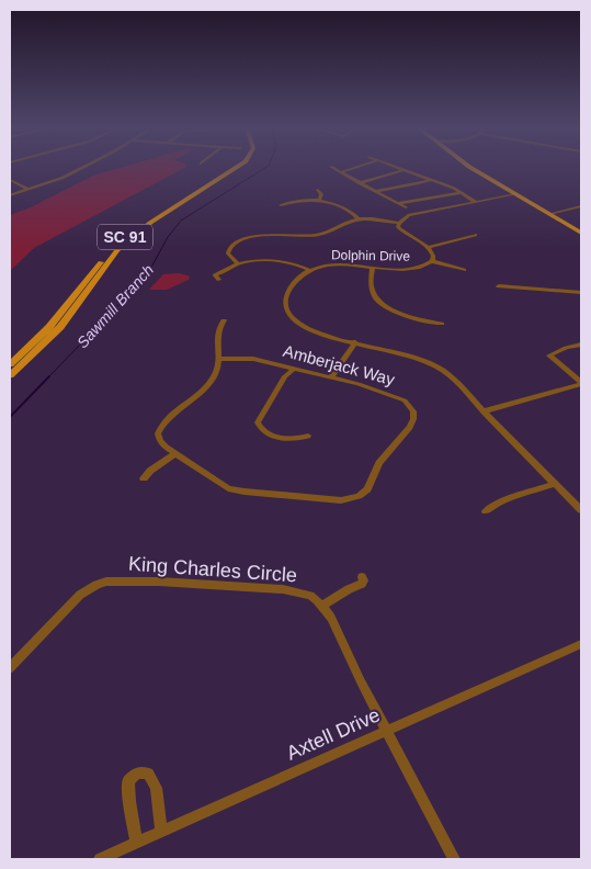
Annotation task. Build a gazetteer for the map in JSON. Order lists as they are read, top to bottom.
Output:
{
  "streets": {
    "main road": ["SC 91"],
    "street": [
      "Dolphin Drive",
      "Amberjack Way",
      "King Charles Circle",
      "Axtell Drive"
    ]
  },
  "water": ["Sawmill Branch"]
}
